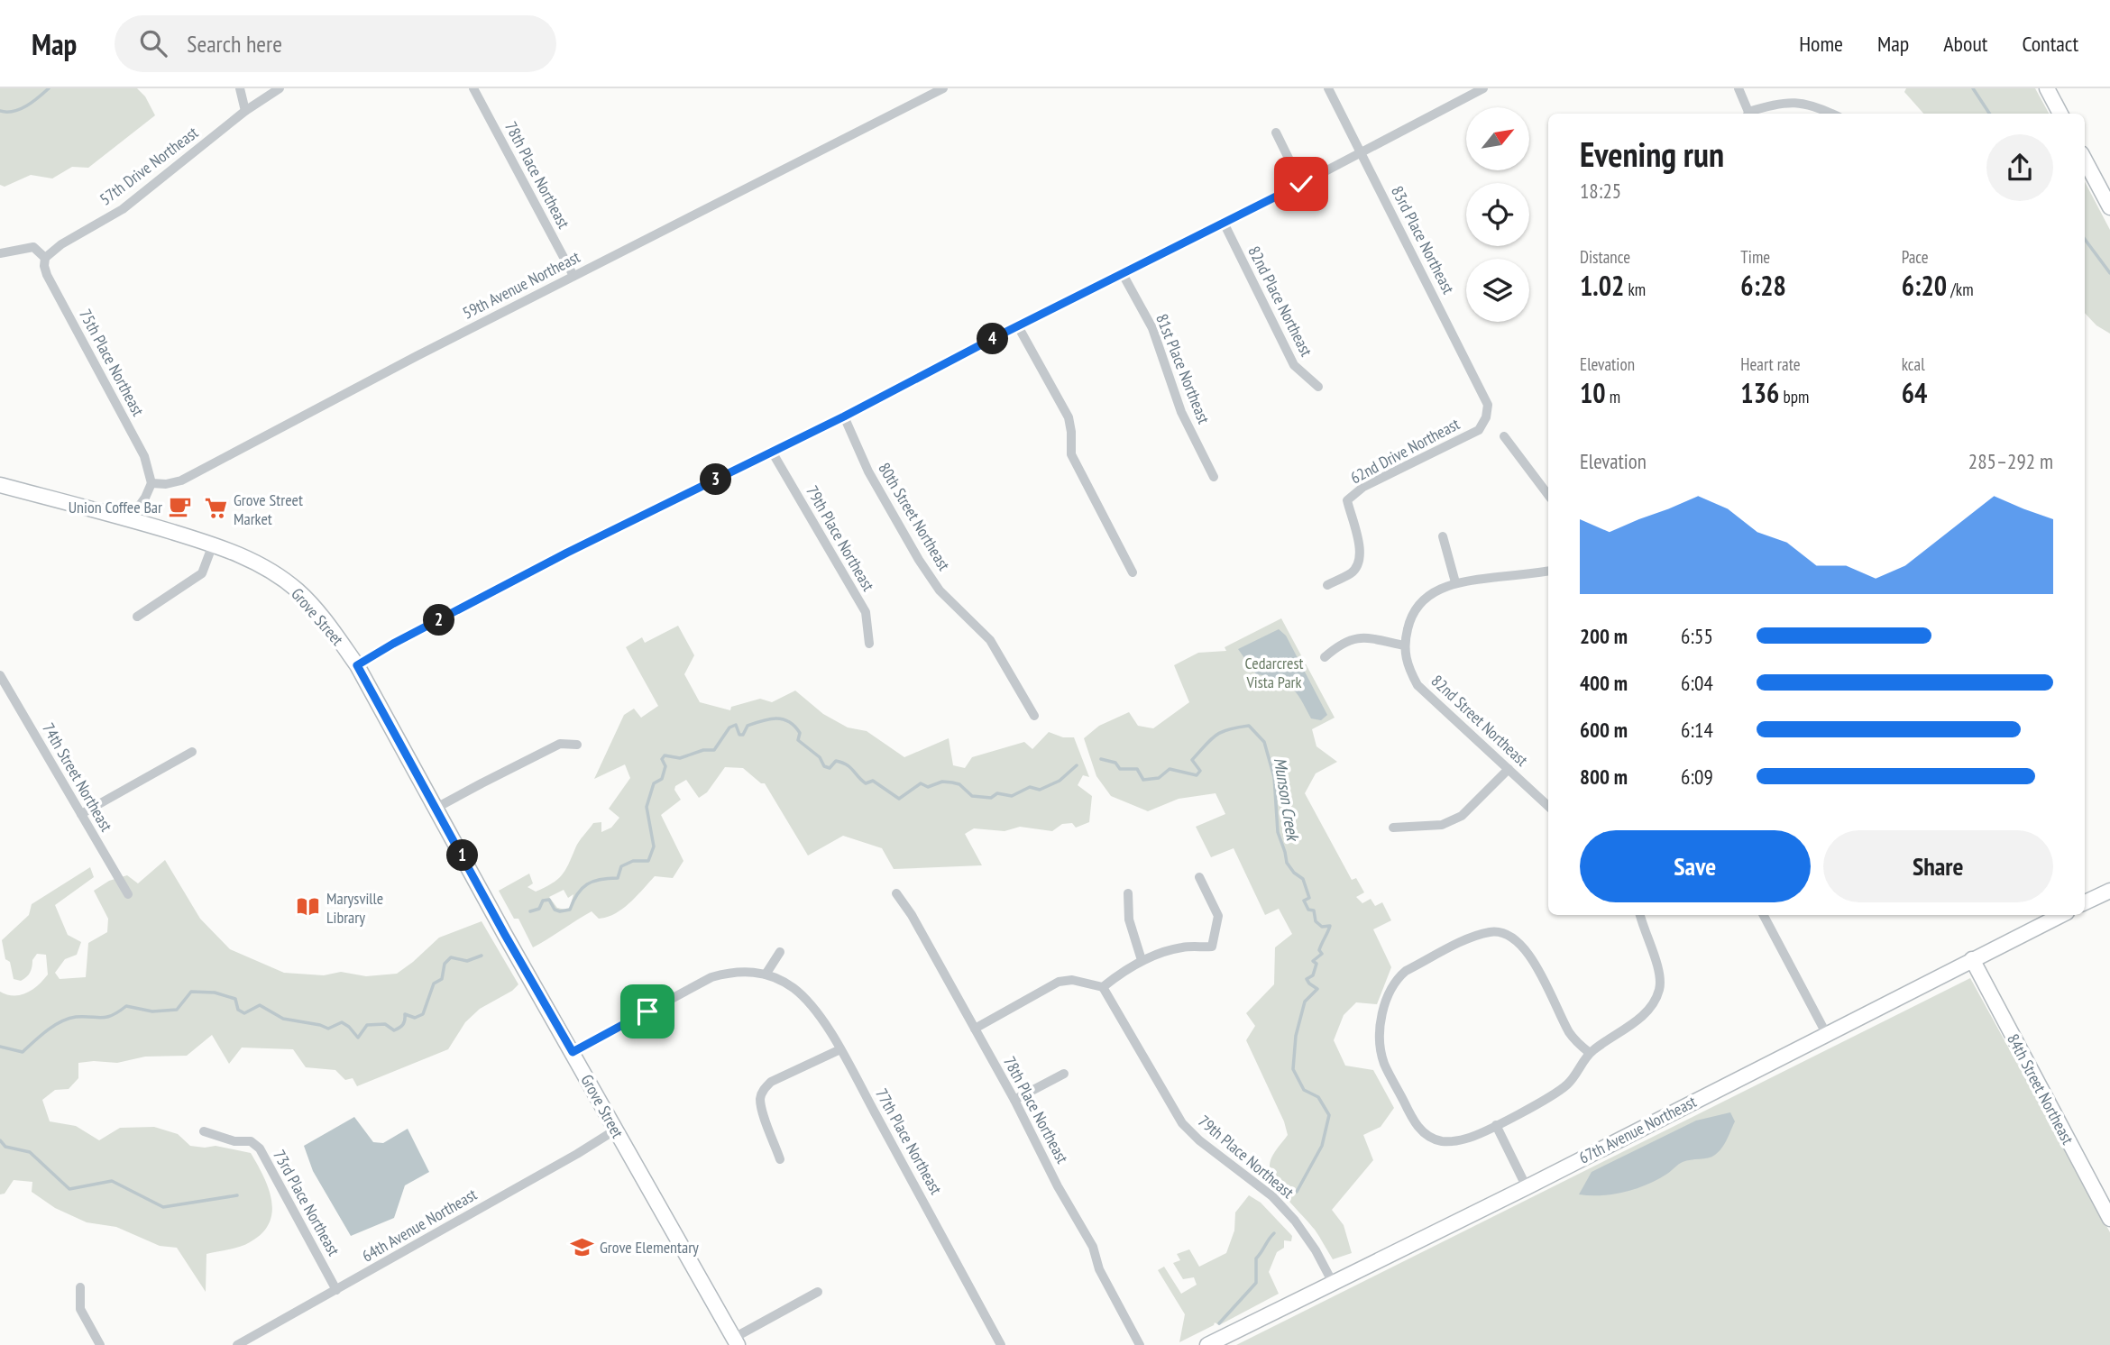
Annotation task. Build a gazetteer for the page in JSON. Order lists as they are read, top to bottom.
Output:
{
  "streets": {
    "street": [
      "57th Drive Northeast",
      "78th Place Northeast",
      "83rd Place Northeast",
      "59th Avenue Northeast",
      "82nd Place Northeast",
      "75th Place Northeast",
      "81st Place Northeast",
      "62nd Drive Northeast",
      "80th Street Northeast",
      "79th Place Northeast",
      "Grove Street",
      "82nd Street Northeast",
      "74th Street Northeast",
      "84th Street Northeast",
      "67th Avenue Northeast",
      "77th Place Northeast",
      "73rd Place Northeast",
      "64th Avenue Northeast"
    ]
  },
  "crossings": [
    ["57th Drive Northeast", "75th Place Northeast"],
    ["78th Place Northeast", "59th Avenue Northeast"],
    ["83rd Place Northeast", "62nd Drive Northeast"],
    ["59th Avenue Northeast", "75th Place Northeast"],
    ["79th Place Northeast", "67th Avenue Northeast"],
    ["Grove Street", "77th Place Northeast"],
    ["Grove Street", "64th Avenue Northeast"],
    ["84th Street Northeast", "67th Avenue Northeast"],
    ["73rd Place Northeast", "64th Avenue Northeast"]
  ],
  "water": ["Munson Creek"],
  "parks": ["Cedarcrest Vista Park"],
  "places": {
    "cafe": ["Union Coffee Bar"],
    "supermarket": ["Grove Street Market"],
    "library": ["Marysville Library"],
    "school or university": ["Grove Elementary"]
  },
  "north": "top right",
  "page": {
    "header": "Map",
    "search": "Search here",
    "nav": [
      "Home",
      "Map",
      "About",
      "Contact"
    ],
    "heading": ["Evening run", "18:25"],
    "stats": [
      ["Distance", "1.02 km"],
      ["Time", "6:28"],
      ["Pace", "6:20 /km"],
      ["Elevation", "10 m"],
      ["Heart rate", "136 bpm"],
      ["kcal", "64"]
    ],
    "pins": [
      "4",
      "3",
      "2",
      "1"
    ],
    "chart": ["Elevation", "285–292 m"],
    "list": [
      {
        "name": "200 m",
        "note": "6:55"
      },
      {
        "name": "400 m",
        "note": "6:04"
      },
      {
        "name": "600 m",
        "note": "6:14"
      },
      {
        "name": "800 m",
        "note": "6:09"
      }
    ],
    "buttons": ["Save", "Share"]
  }
}
